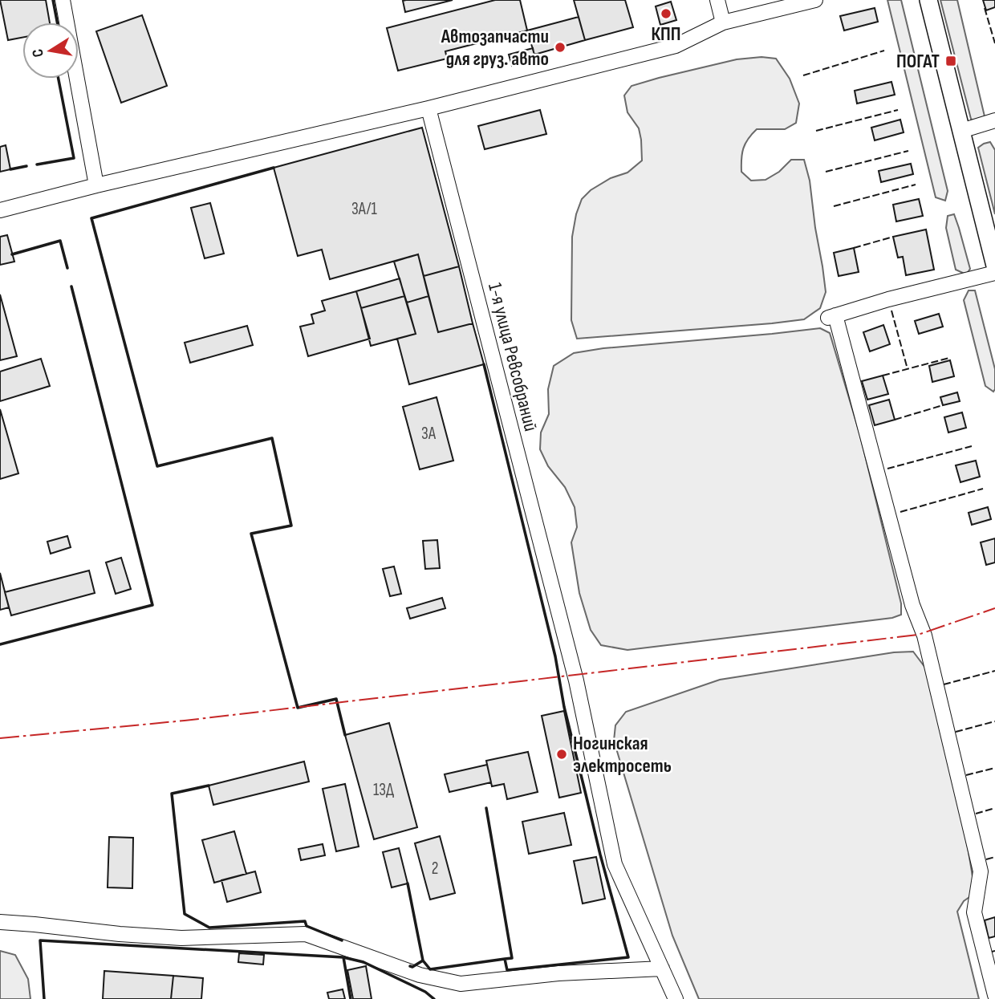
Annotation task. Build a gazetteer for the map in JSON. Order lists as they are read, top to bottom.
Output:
{
  "streets": {
    "street": ["1-я улица Ревсобраний"]
  },
  "places": {
    "other": ["КПП", "Автозапчасти для груз. авто", "Ногинская электросеть"],
    "transit": ["ПОГАТ"]
  },
  "house_numbers": [
    "3А/1",
    "3А",
    "13Д",
    "2"
  ],
  "north": "left"
}
